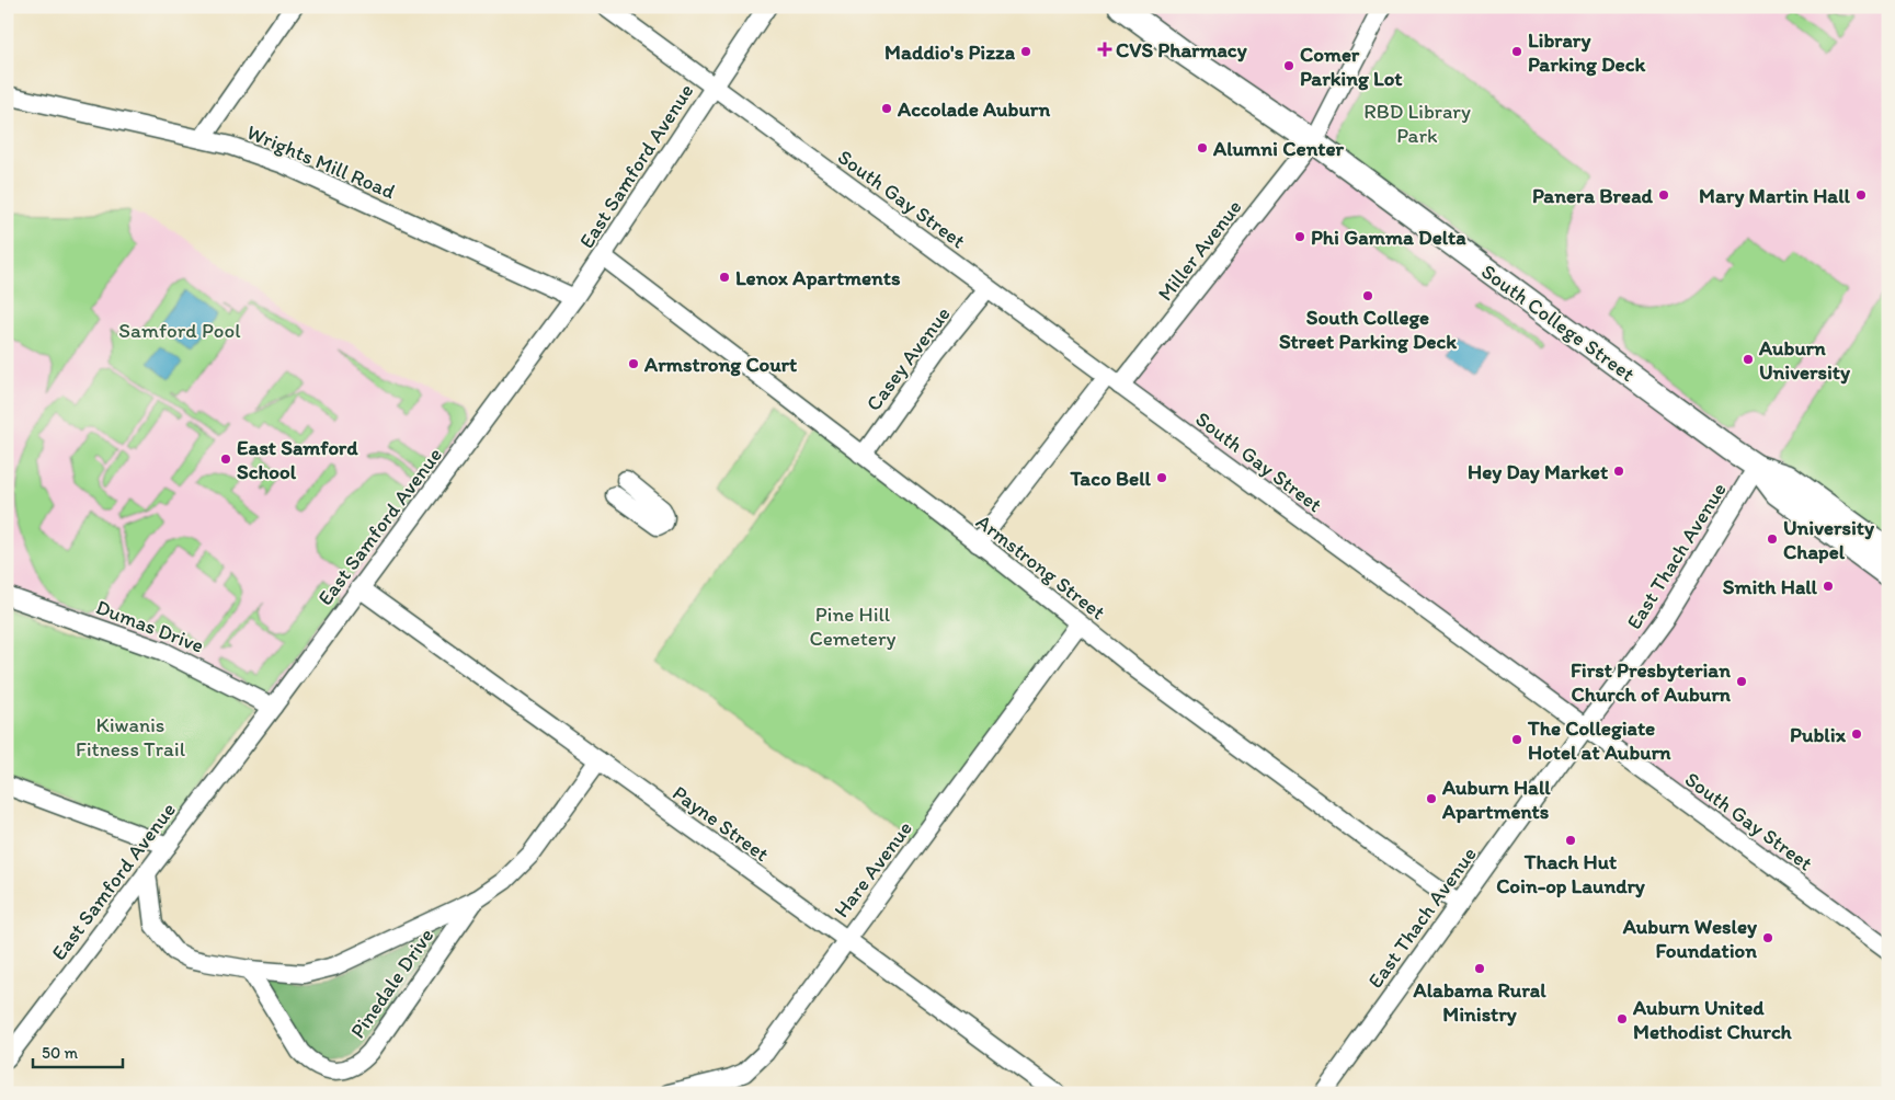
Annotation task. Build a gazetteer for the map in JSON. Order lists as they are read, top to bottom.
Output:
{
  "streets": {
    "main road": ["South College Street"],
    "street": [
      "Wrights Mill Road",
      "East Samford Avenue",
      "South Gay Street",
      "Miller Avenue",
      "Casey Avenue",
      "East Thach Avenue",
      "Armstrong Street",
      "Dumas Drive",
      "Payne Street",
      "Hare Avenue",
      "Pinedale Drive"
    ]
  },
  "crossings": [
    ["Wrights Mill Road", "East Samford Avenue"],
    ["East Samford Avenue", "South Gay Street"],
    ["East Samford Avenue", "Armstrong Street"],
    ["East Samford Avenue", "Dumas Drive"],
    ["East Samford Avenue", "Payne Street"],
    ["East Samford Avenue", "Pinedale Drive"],
    ["South Gay Street", "Miller Avenue"],
    ["South Gay Street", "Casey Avenue"],
    ["South Gay Street", "East Thach Avenue"],
    ["Miller Avenue", "South College Street"],
    ["Miller Avenue", "Armstrong Street"],
    ["South College Street", "East Thach Avenue"],
    ["Casey Avenue", "Armstrong Street"],
    ["East Thach Avenue", "Armstrong Street"],
    ["Armstrong Street", "Hare Avenue"],
    ["Payne Street", "Hare Avenue"],
    ["Payne Street", "Pinedale Drive"]
  ],
  "parks": [
    "RBD Library Park",
    "Samford Pool",
    "Pine Hill Cemetery",
    "Kiwanis Fitness Trail"
  ],
  "places": {
    "health": ["CVS Pharmacy"],
    "other": [
      "Maddio's Pizza",
      "Library Parking Deck",
      "Comer Parking Lot",
      "Accolade Auburn",
      "Alumni Center",
      "Panera Bread",
      "Mary Martin Hall",
      "Phi Gamma Delta",
      "Lenox Apartments",
      "South College Street Parking Deck",
      "Auburn University",
      "Armstrong Court",
      "East Samford School",
      "Hey Day Market",
      "Taco Bell",
      "University Chapel",
      "Smith Hall",
      "First Presbyterian Church of Auburn",
      "Publix",
      "The Collegiate Hotel at Auburn",
      "Auburn Hall Apartments",
      "Thach Hut Coin-op Laundry",
      "Auburn Wesley Foundation",
      "Alabama Rural Ministry",
      "Auburn United Methodist Church"
    ]
  },
  "scale_bar": "50 m"
}
